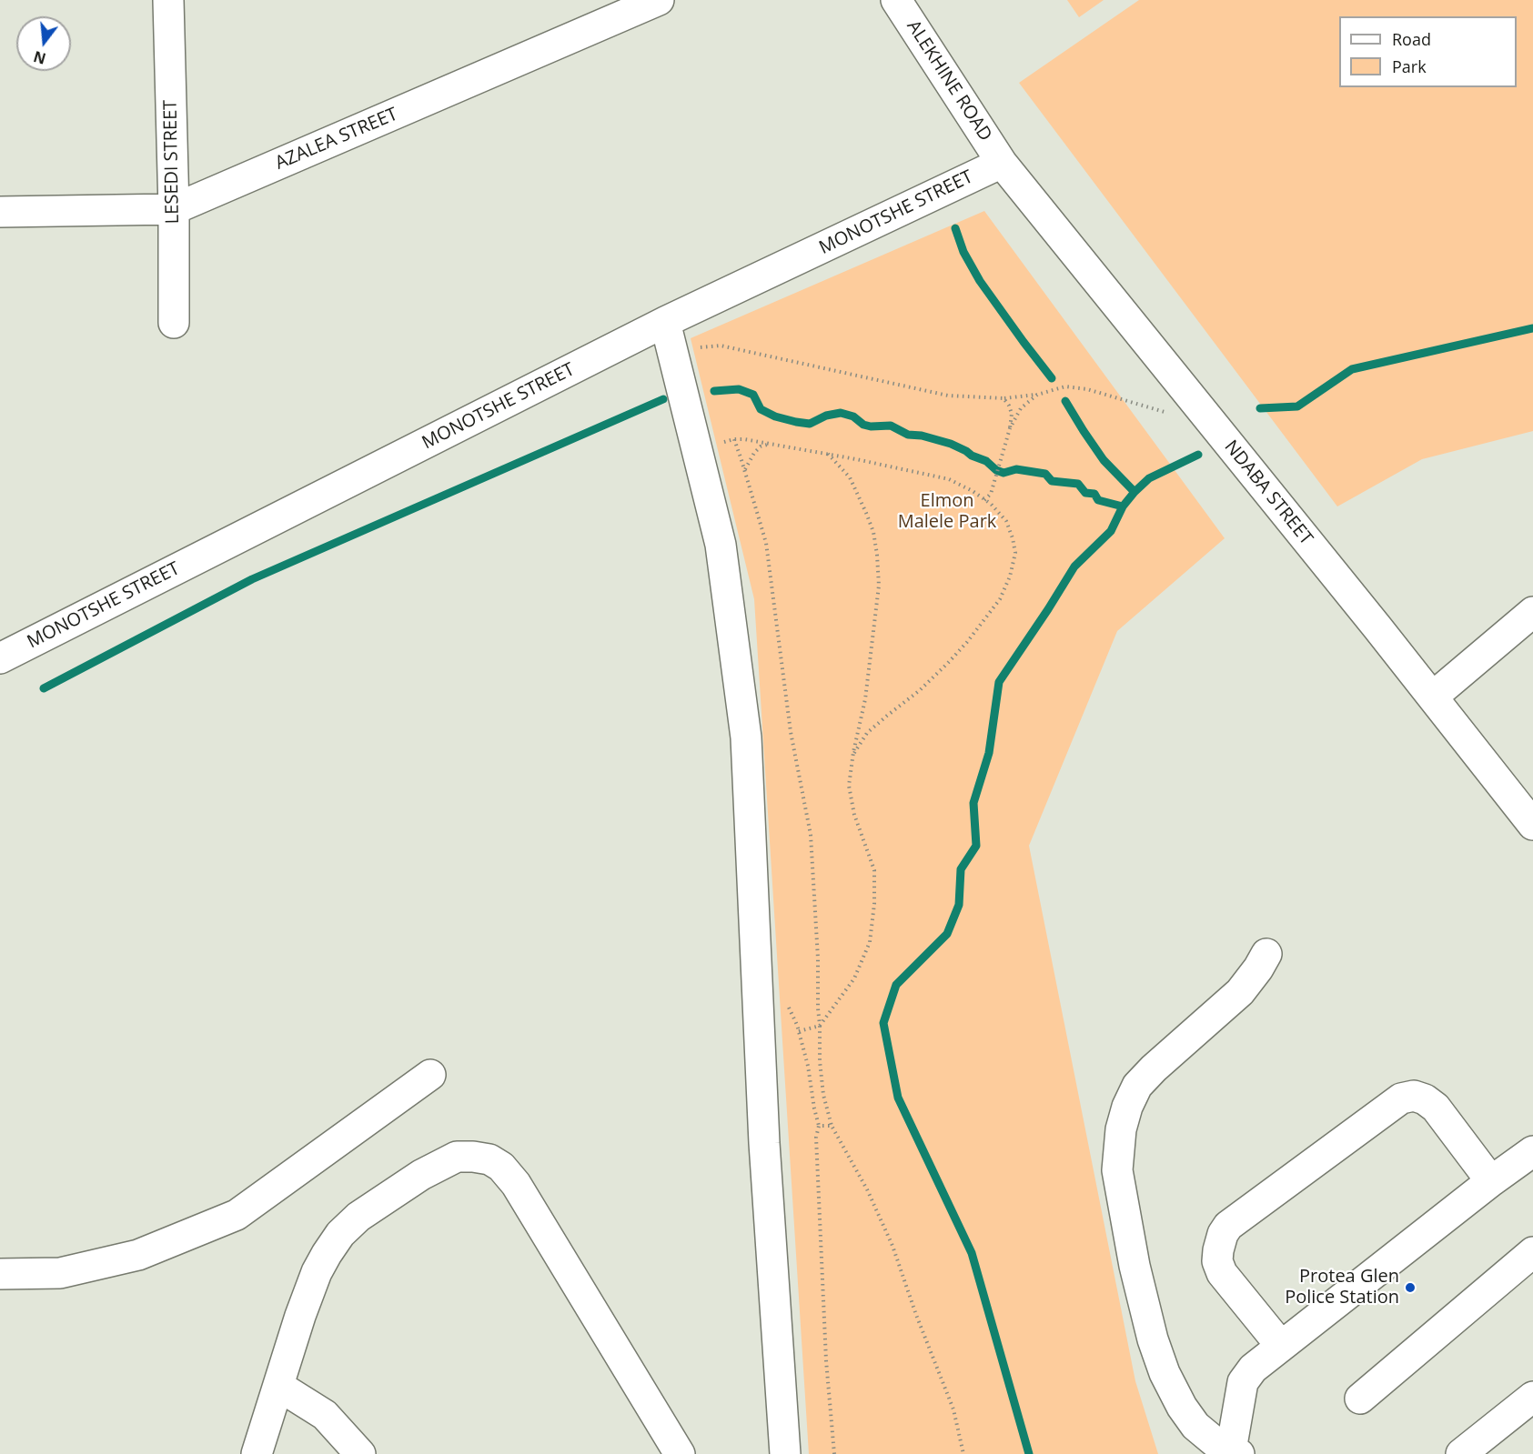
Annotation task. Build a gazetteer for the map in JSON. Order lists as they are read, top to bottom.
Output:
{
  "streets": {
    "street": [
      "ALEKHINE ROAD",
      "AZALEA STREET",
      "LESEDI STREET",
      "MONOTSHE STREET",
      "NDABA STREET"
    ]
  },
  "crossings": [
    ["ALEKHINE ROAD", "MONOTSHE STREET"],
    ["ALEKHINE ROAD", "NDABA STREET"],
    ["AZALEA STREET", "LESEDI STREET"],
    ["MONOTSHE STREET", "NDABA STREET"]
  ],
  "parks": ["Elmon Malele Park"],
  "places": ["Protea Glen Police Station"],
  "legend": ["Road", "Park"],
  "north": "bottom"
}
